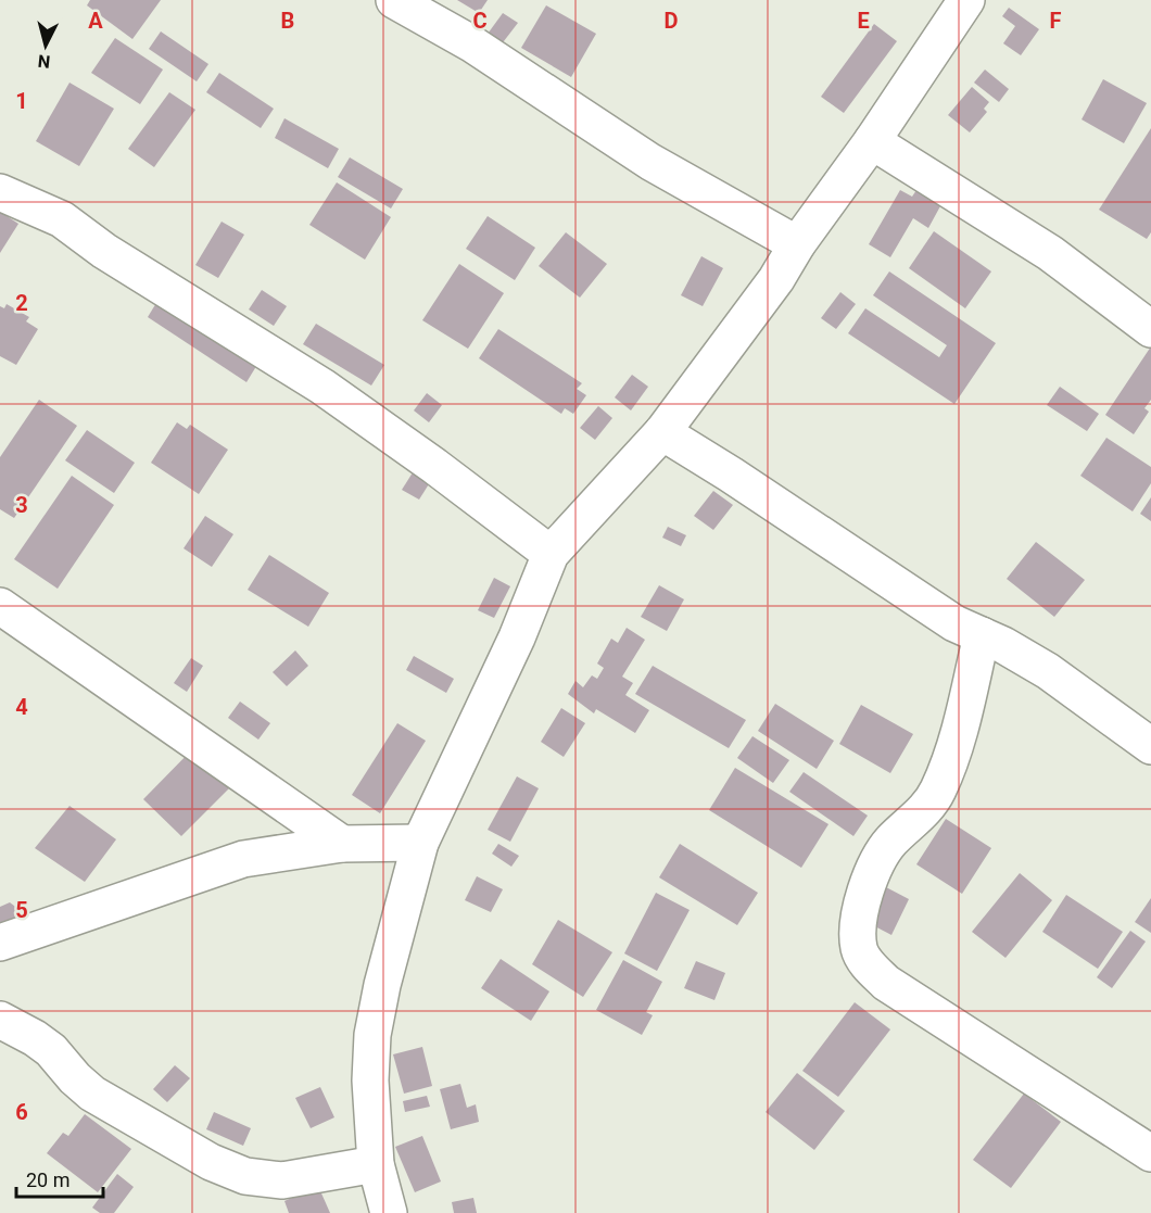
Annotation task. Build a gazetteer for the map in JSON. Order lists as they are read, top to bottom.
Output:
{
  "scale_bar": "20 m",
  "north": "bottom",
  "grid": {
    "columns": [
      "A",
      "B",
      "C",
      "D",
      "E",
      "F"
    ],
    "rows": [
      "1",
      "2",
      "3",
      "4",
      "5",
      "6"
    ]
  }
}
